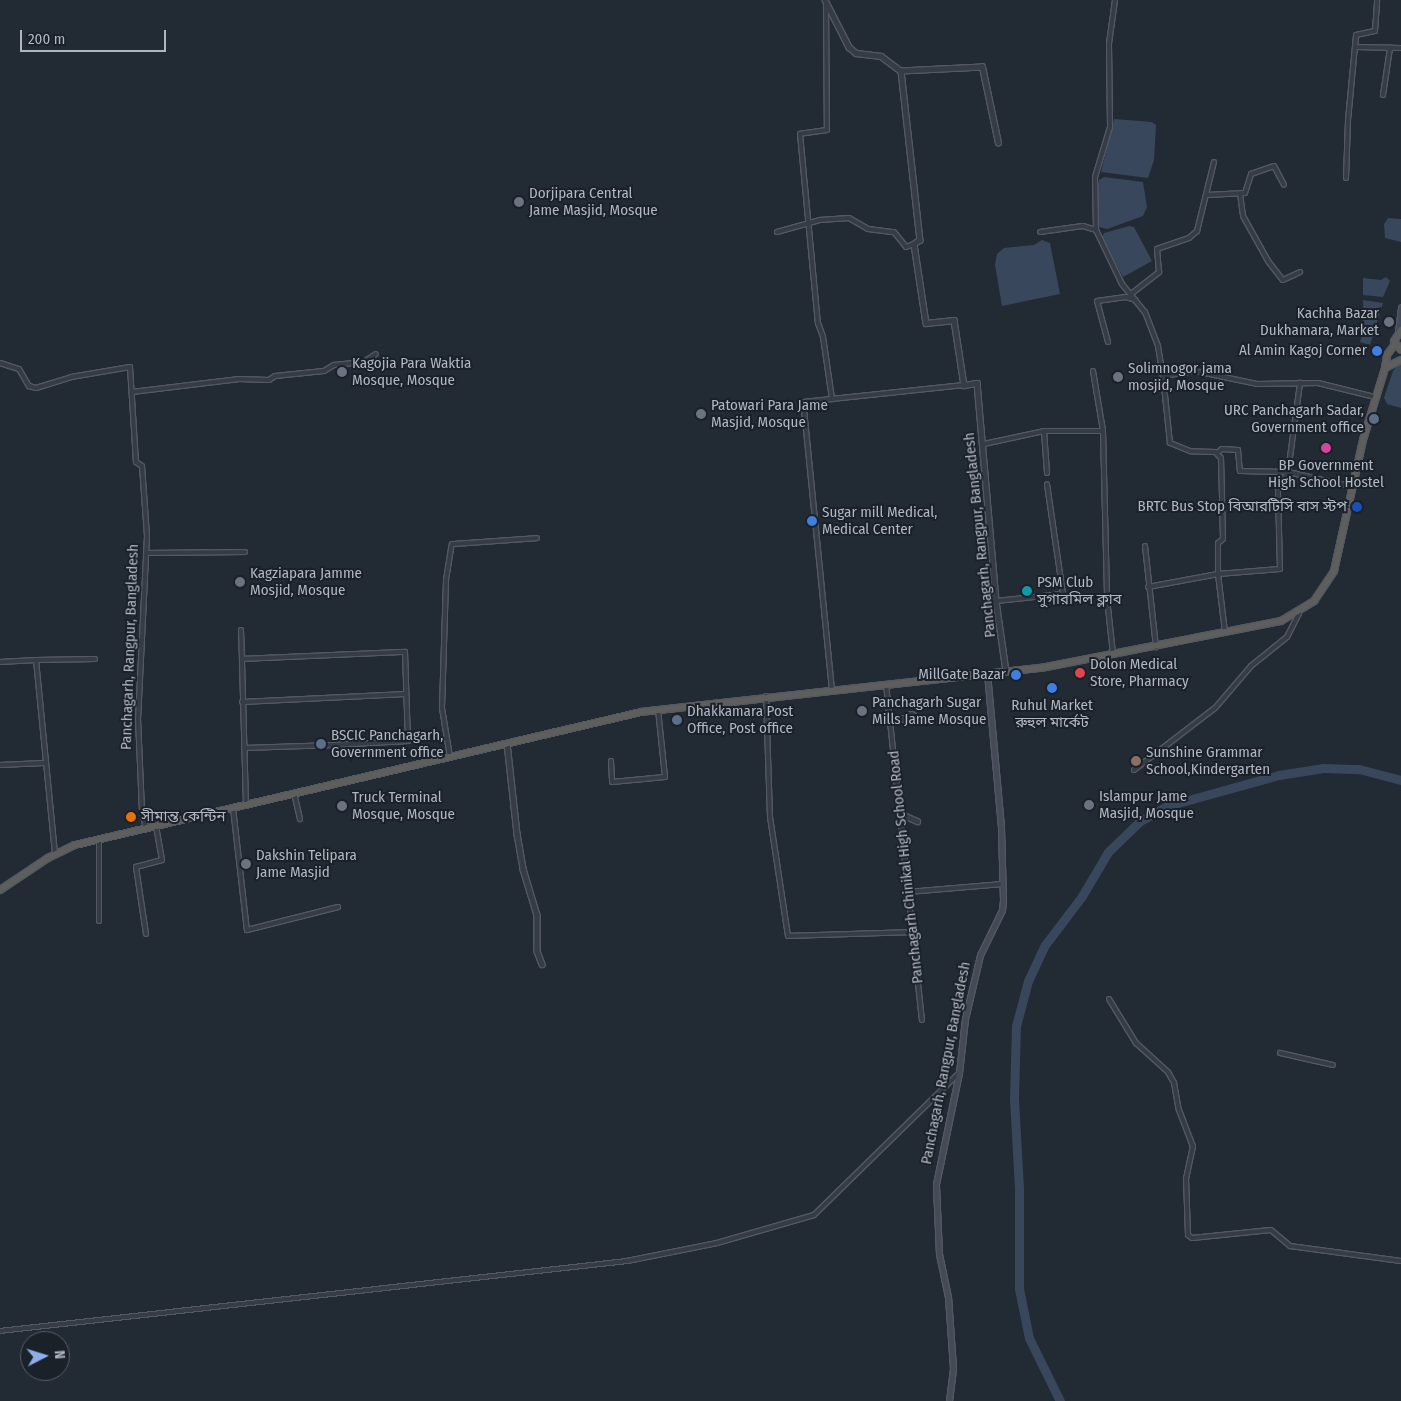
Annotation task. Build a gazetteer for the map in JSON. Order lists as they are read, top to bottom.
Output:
{
  "streets": {
    "main road": ["Panchagarh, Rangpur, Bangladesh"],
    "street": ["Panchagarh Chinikal High School Road"]
  },
  "places": [
    "Dorjipara Central Jame Masjid, Mosque",
    "Kachha Bazar Dukhamara, Market",
    "Al Amin Kagoj Corner",
    "Kagojia Para Waktia Mosque, Mosque",
    "Solimnogor jama mosjid, Mosque",
    "Patowari Para Jame Masjid, Mosque",
    "URC Panchagarh Sadar, Government office",
    "BP Government High School Hostel",
    "BRTC Bus Stop বিআরটিসি বাস স্টপ",
    "Sugar mill Medical, Medical Center",
    "Kagziapara Jamme Mosjid, Mosque",
    "PSM Club সুগারমিল ক্লাব",
    "Dolon Medical Store, Pharmacy",
    "MillGate Bazar",
    "Ruhul Market রুহুল মার্কেট",
    "Panchagarh Sugar Mills Jame Mosque",
    "Dhakkamara Post Office, Post office",
    "BSCIC Panchagarh, Government office",
    "Sunshine Grammar School,Kindergarten",
    "Islampur Jame Masjid, Mosque",
    "Truck Terminal Mosque, Mosque",
    "সীমান্ত কেন্টিন",
    "Dakshin Telipara Jame Masjid"
  ],
  "scale_bar": "200 m",
  "north": "right"
}
